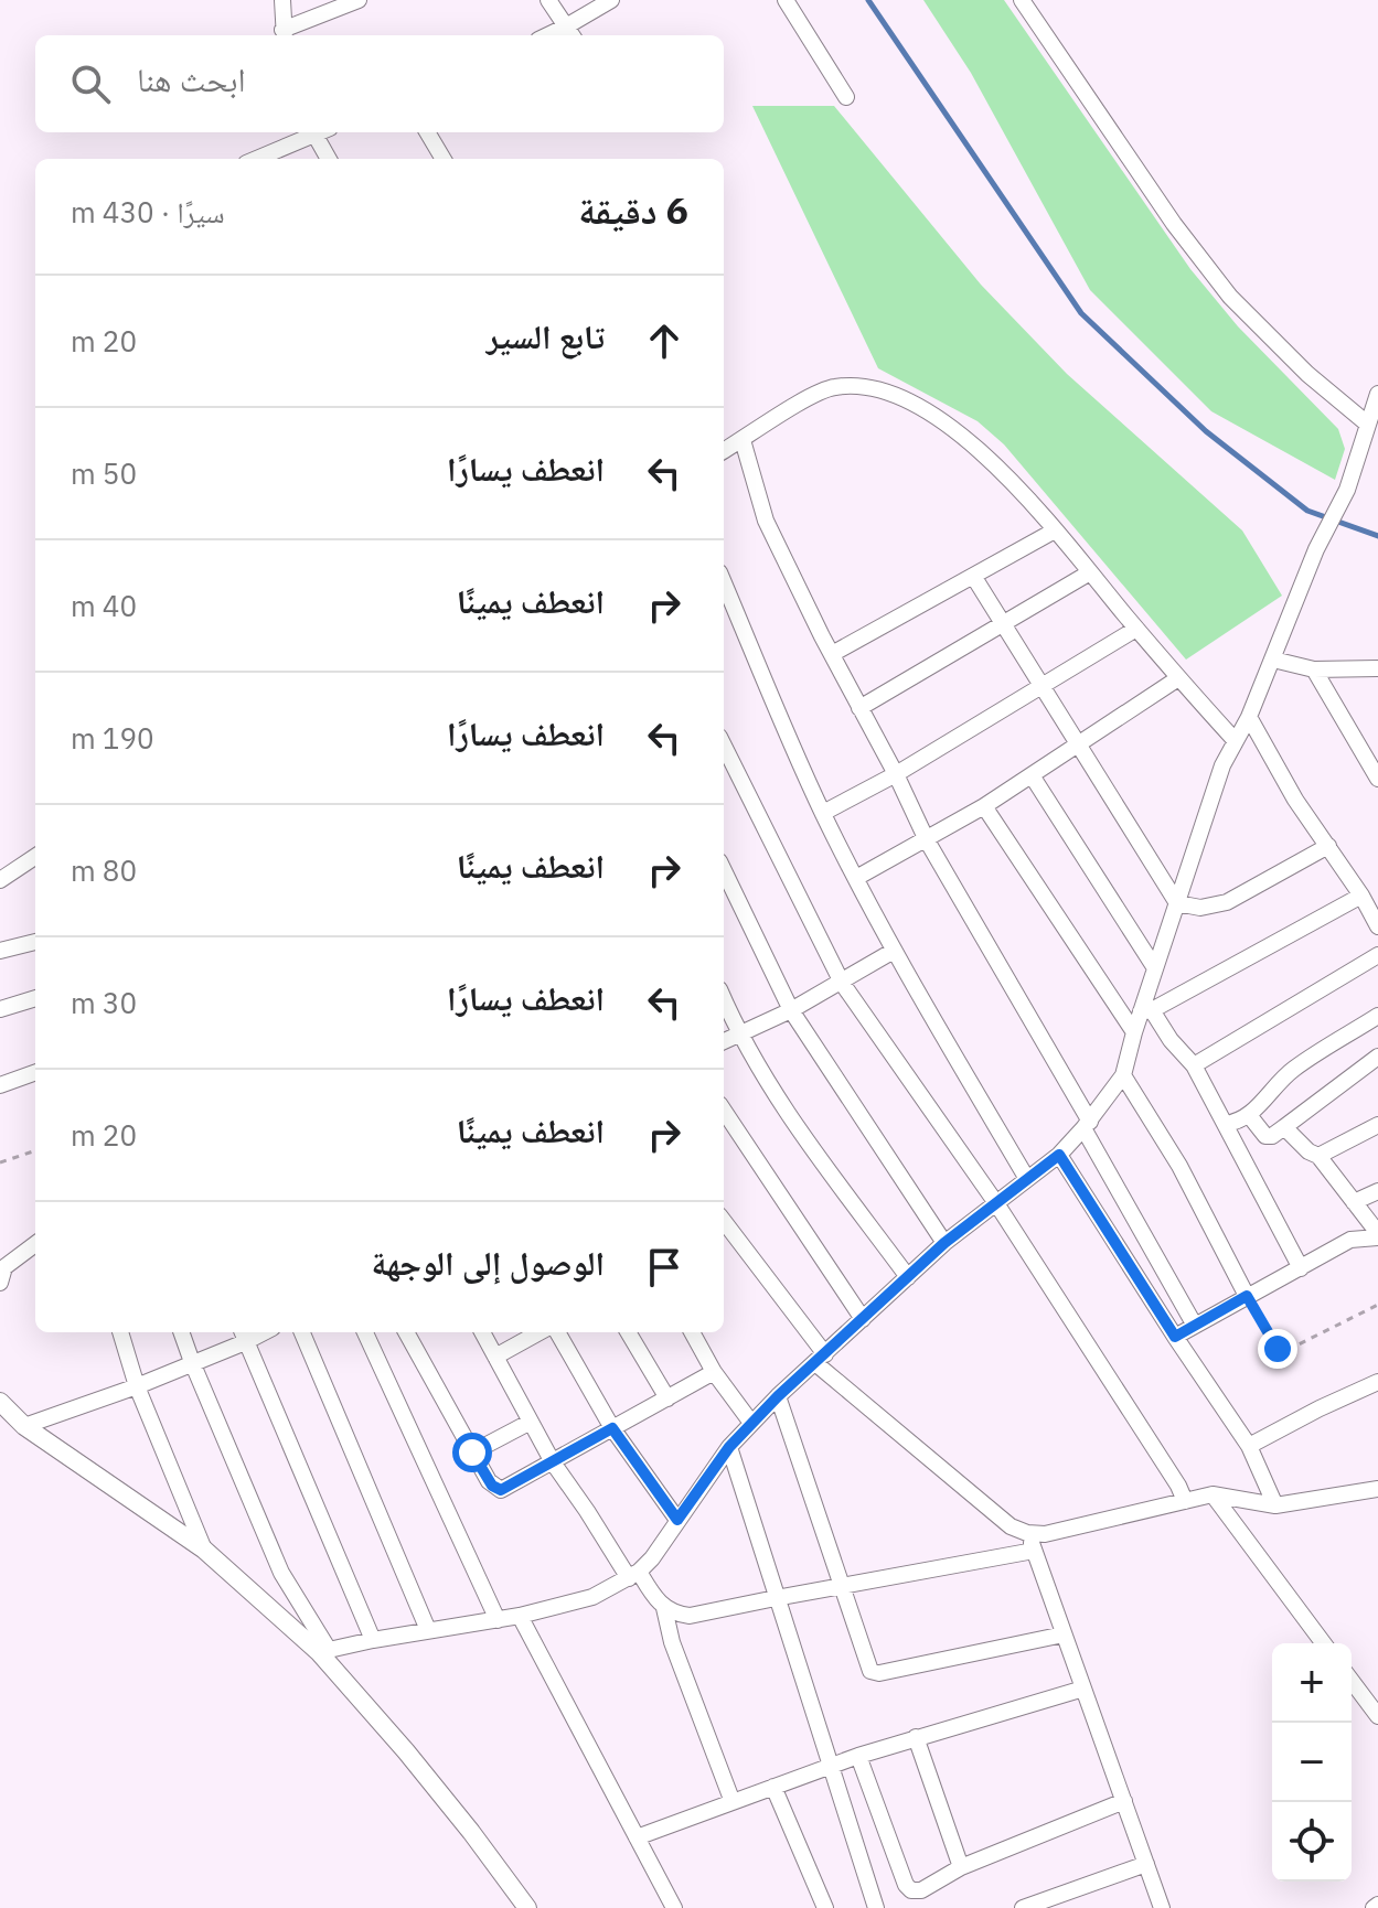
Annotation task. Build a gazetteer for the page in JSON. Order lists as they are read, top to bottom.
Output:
{
  "page": {
    "search": "ابحث هنا",
    "heading": ["6 دقيقة", "سيرًا · 430 m"],
    "list": [
      ["تابع السير", "20 m"],
      ["انعطف يسارًا", "50 m"],
      ["انعطف يمينًا", "40 m"],
      ["انعطف يسارًا", "190 m"],
      ["انعطف يمينًا", "80 m"],
      ["انعطف يسارًا", "30 m"],
      ["انعطف يمينًا", "20 m"],
      "الوصول إلى الوجهة"
    ],
    "map_buttons": ["+", "−"]
  }
}
